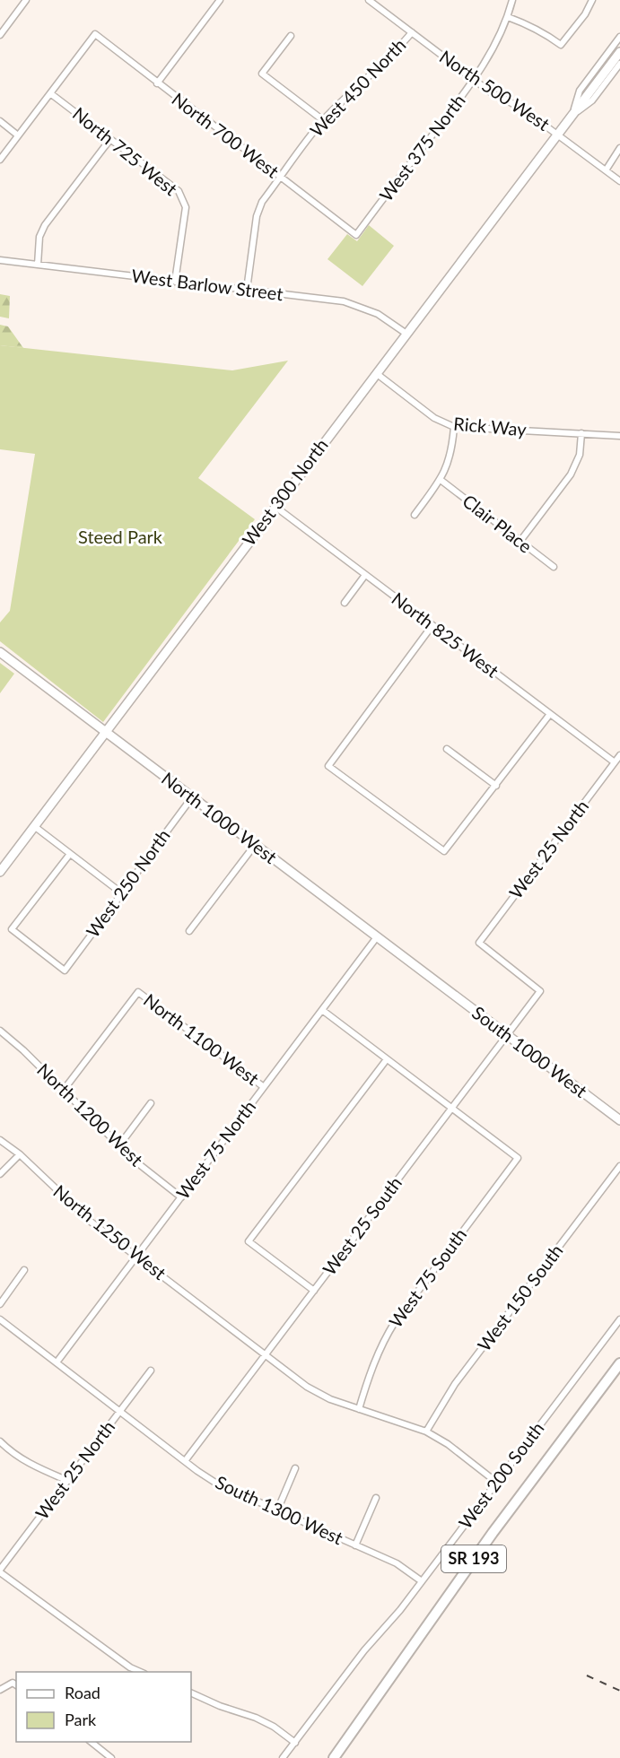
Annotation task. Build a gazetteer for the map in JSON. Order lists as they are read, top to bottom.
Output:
{
  "streets": {
    "main road": [
      "West 300 North",
      "North 1000 West",
      "South 1000 West",
      "SR 193"
    ],
    "street": [
      "West 450 North",
      "North 500 West",
      "North 700 West",
      "West 375 North",
      "North 725 West",
      "West Barlow Street",
      "Rick Way",
      "Clair Place",
      "North 825 West",
      "West 25 North",
      "West 250 North",
      "North 1100 West",
      "North 1200 West",
      "West 75 North",
      "West 25 South",
      "North 1250 West",
      "West 75 South",
      "West 150 South",
      "West 200 South",
      "South 1300 West"
    ]
  },
  "crossings": [
    ["West 450 North", "North 500 West"],
    ["West 450 North", "North 700 West"],
    ["West 450 North", "West Barlow Street"],
    ["North 500 West", "West 375 North"],
    ["North 500 West", "West 300 North"],
    ["North 700 West", "West 375 North"],
    ["North 700 West", "North 725 West"],
    ["North 725 West", "West Barlow Street"],
    ["West Barlow Street", "West 300 North"],
    ["Rick Way", "West 300 North"],
    ["West 300 North", "North 825 West"],
    ["West 300 North", "North 1000 West"],
    ["North 825 West", "West 25 North"],
    ["North 1000 West", "West 250 North"],
    ["North 1000 West", "South 1000 West"],
    ["North 1000 West", "West 75 North"],
    ["West 25 North", "West 25 South"],
    ["West 25 North", "South 1300 West"],
    ["North 1100 West", "North 1200 West"],
    ["North 1100 West", "West 75 North"],
    ["South 1000 West", "West 25 South"],
    ["North 1200 West", "West 75 North"],
    ["West 75 North", "North 1250 West"],
    ["West 75 North", "South 1300 West"],
    ["West 25 South", "North 1250 West"],
    ["West 25 South", "West 75 South"],
    ["West 25 South", "South 1300 West"],
    ["North 1250 West", "West 75 South"],
    ["North 1250 West", "West 150 South"],
    ["North 1250 West", "West 200 South"],
    ["West 200 South", "South 1300 West"]
  ],
  "parks": ["Steed Park"],
  "legend": ["Road", "Park"]
}
